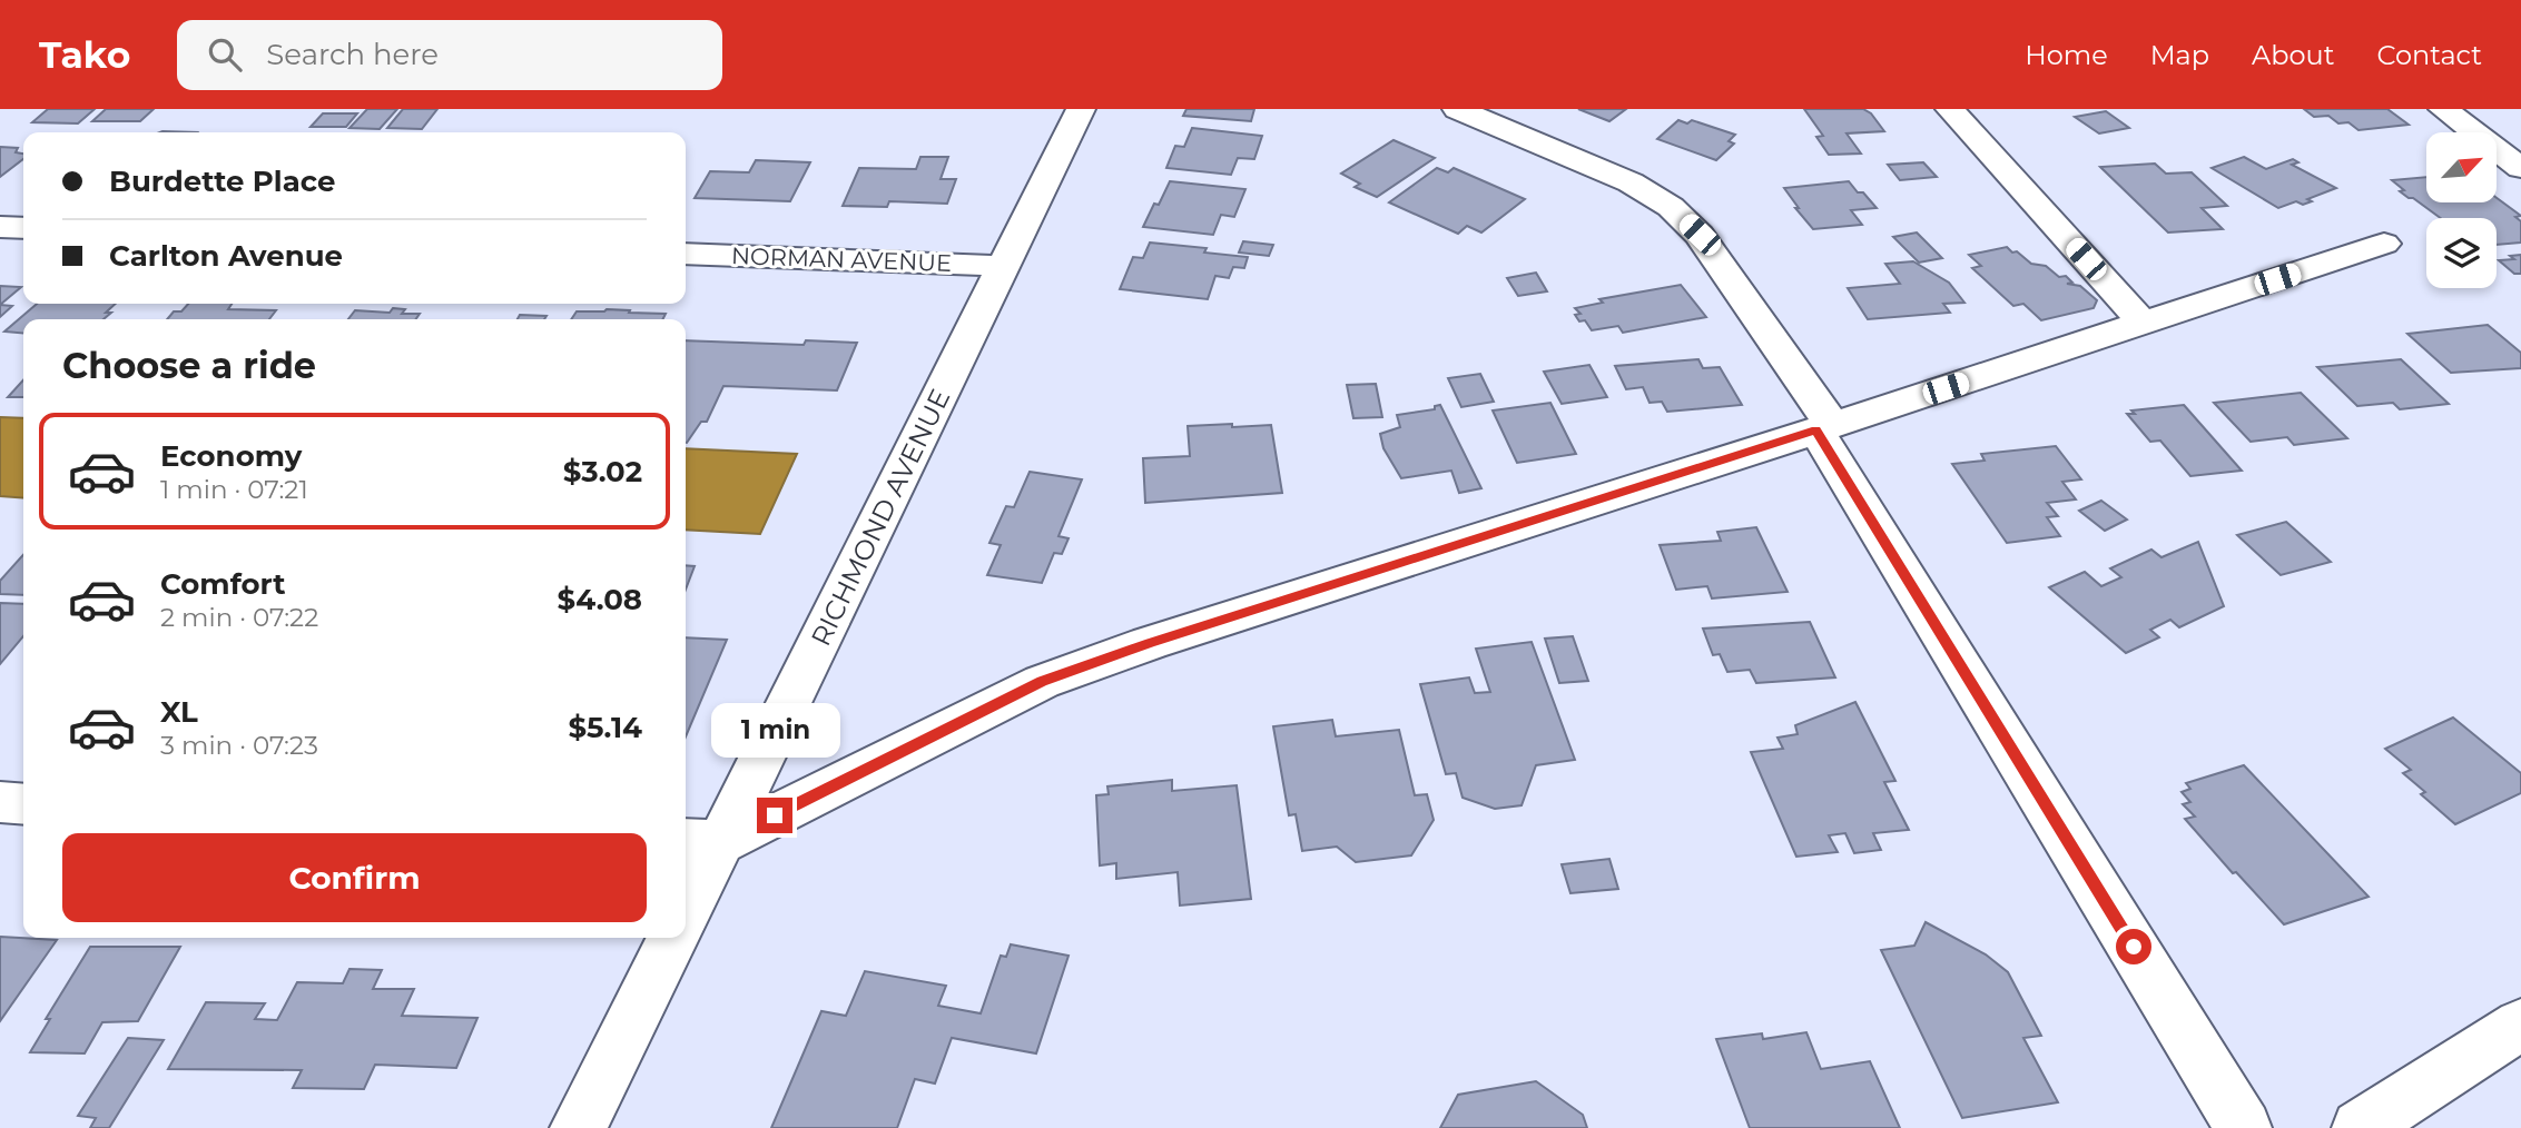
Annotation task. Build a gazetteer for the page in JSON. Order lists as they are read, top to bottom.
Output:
{
  "streets": {
    "street": ["NORMAN AVENUE", "RICHMOND AVENUE"]
  },
  "crossings": [
    ["NORMAN AVENUE", "RICHMOND AVENUE"]
  ],
  "north": "top right",
  "page": {
    "header": "Tako",
    "search": "Search here",
    "nav": [
      "Home",
      "Map",
      "About",
      "Contact"
    ],
    "banner": ["Burdette Place", "Carlton Avenue"],
    "heading": "Choose a ride",
    "list": [
      {
        "name": "Economy",
        "note": "1 min · 07:21",
        "value": "$3.02"
      },
      {
        "name": "Comfort",
        "note": "2 min · 07:22",
        "value": "$4.08"
      },
      {
        "name": "XL",
        "note": "3 min · 07:23",
        "value": "$5.14"
      }
    ],
    "bubble": "1 min",
    "buttons": "Confirm"
  }
}
